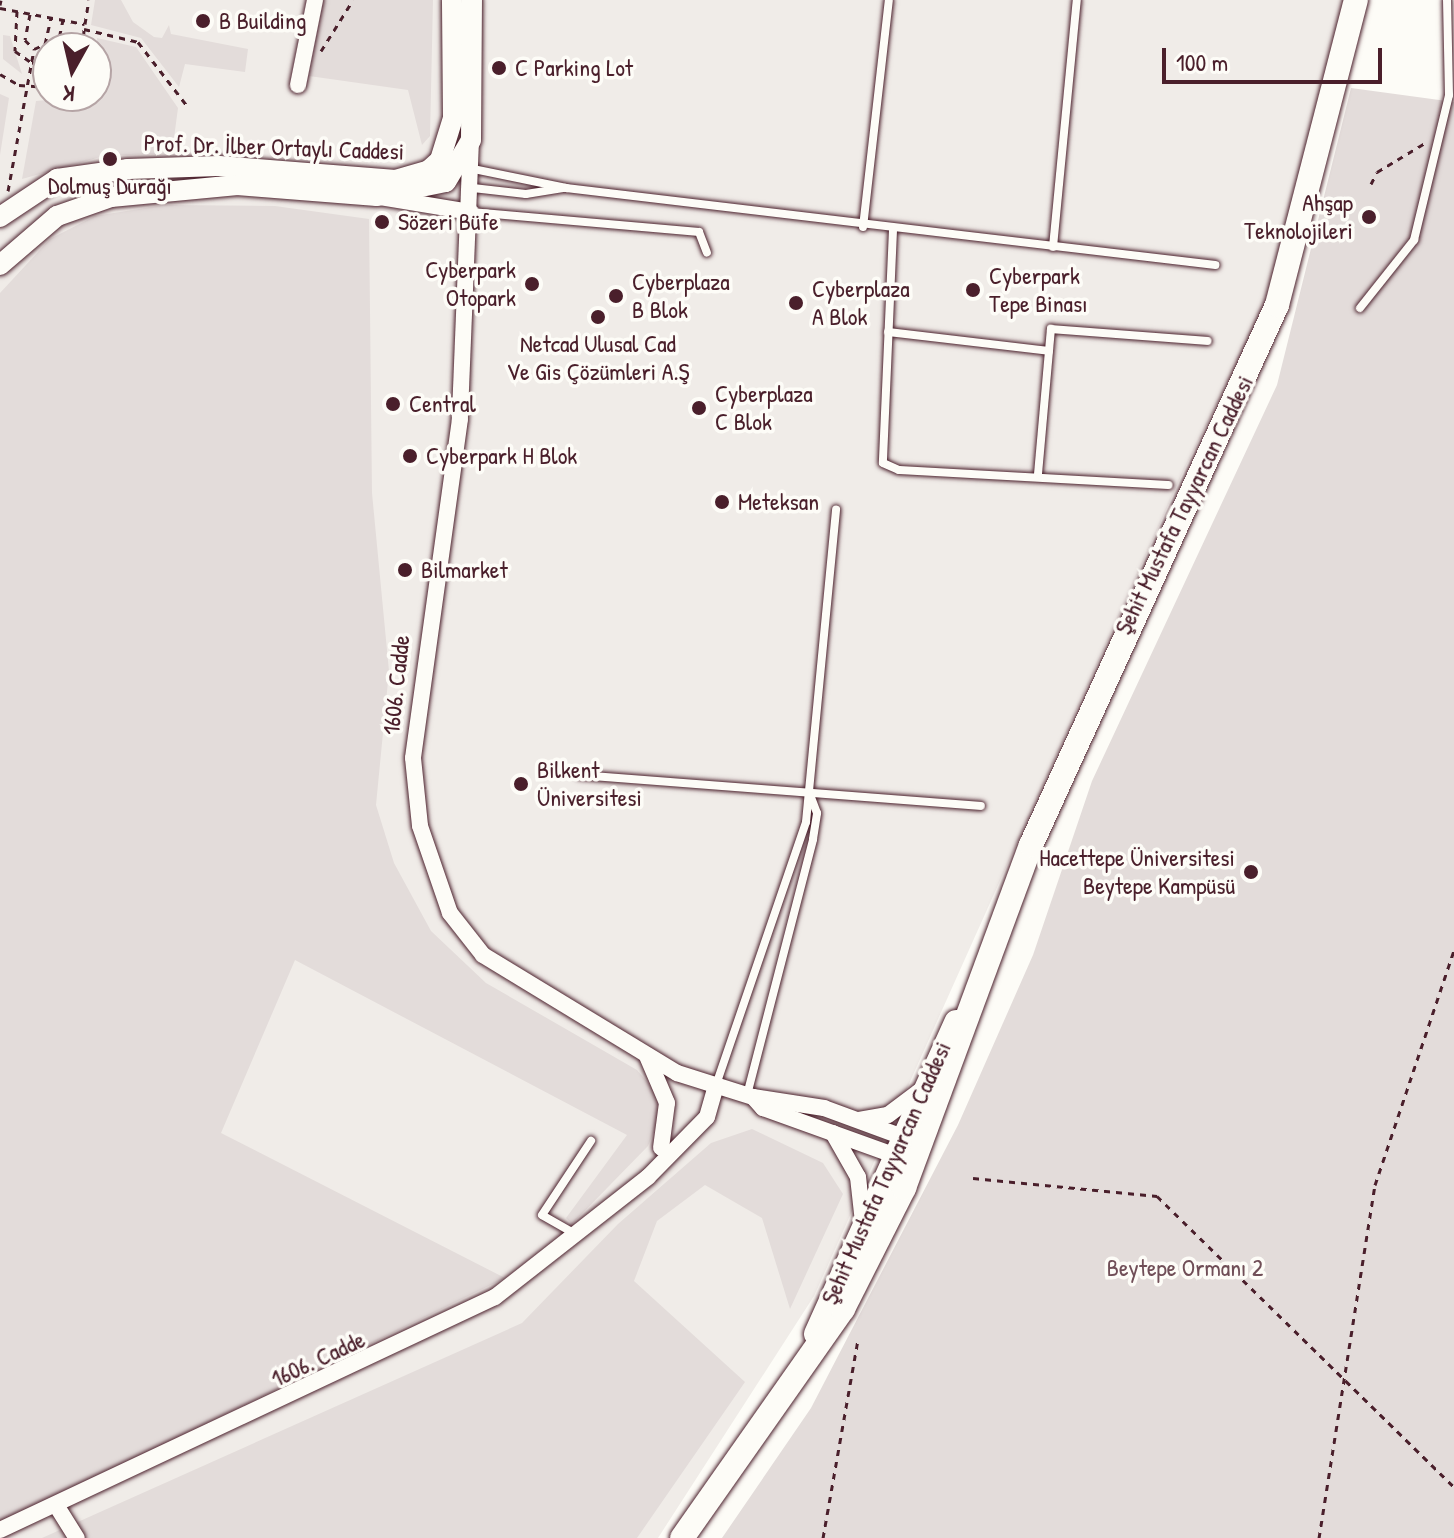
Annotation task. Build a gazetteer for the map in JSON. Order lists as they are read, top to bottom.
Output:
{
  "streets": {
    "main road": ["Şehit Mustafa Tayyarcan Caddesi"],
    "street": ["Prof. Dr. İlber Ortaylı Caddesi", "1606. Cadde"]
  },
  "crossings": [
    ["Prof. Dr. İlber Ortaylı Caddesi", "1606. Cadde"]
  ],
  "parks": ["Beytepe Ormanı 2"],
  "places": [
    "B Building",
    "C Parking Lot",
    "Dolmuş Durağı",
    "Ahşap Teknolojileri",
    "Sözeri Büfe",
    "Cyberpark Otopark",
    "Cyberpark Tepe Binası",
    "Cyberplaza B Blok",
    "Cyberplaza A Blok",
    "Netcad Ulusal Cad Ve Gis Çözümleri A.Ş",
    "Central",
    "Cyberplaza C Blok",
    "Cyberpark H Blok",
    "Meteksan",
    "Bilmarket",
    "Bilkent Üniversitesi",
    "Hacettepe Üniversitesi Beytepe Kampüsü"
  ],
  "scale_bar": "100 m",
  "north": "bottom"
}
